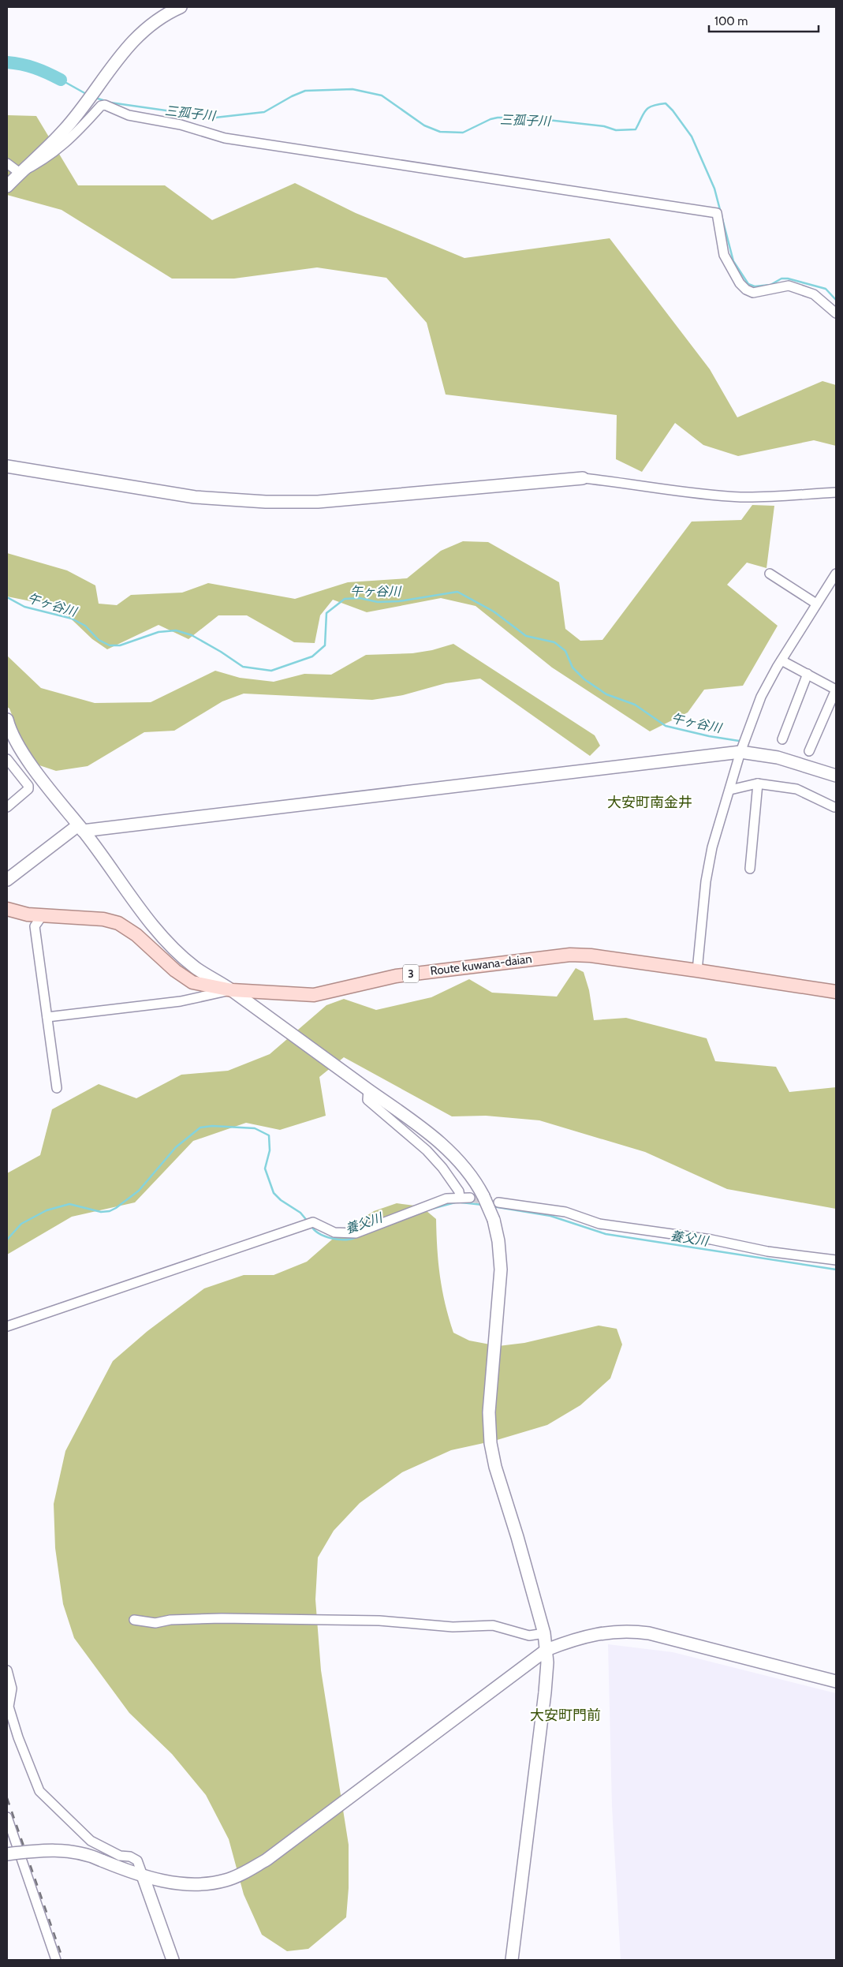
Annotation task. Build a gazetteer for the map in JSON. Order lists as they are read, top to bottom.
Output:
{
  "streets": {
    "main road": ["Route kuwana-daian", "3"]
  },
  "districts": ["大安町南金井", "大安町門前"],
  "water": ["三孤子川", "午ヶ谷川", "養父川"],
  "scale_bar": "100 m"
}
